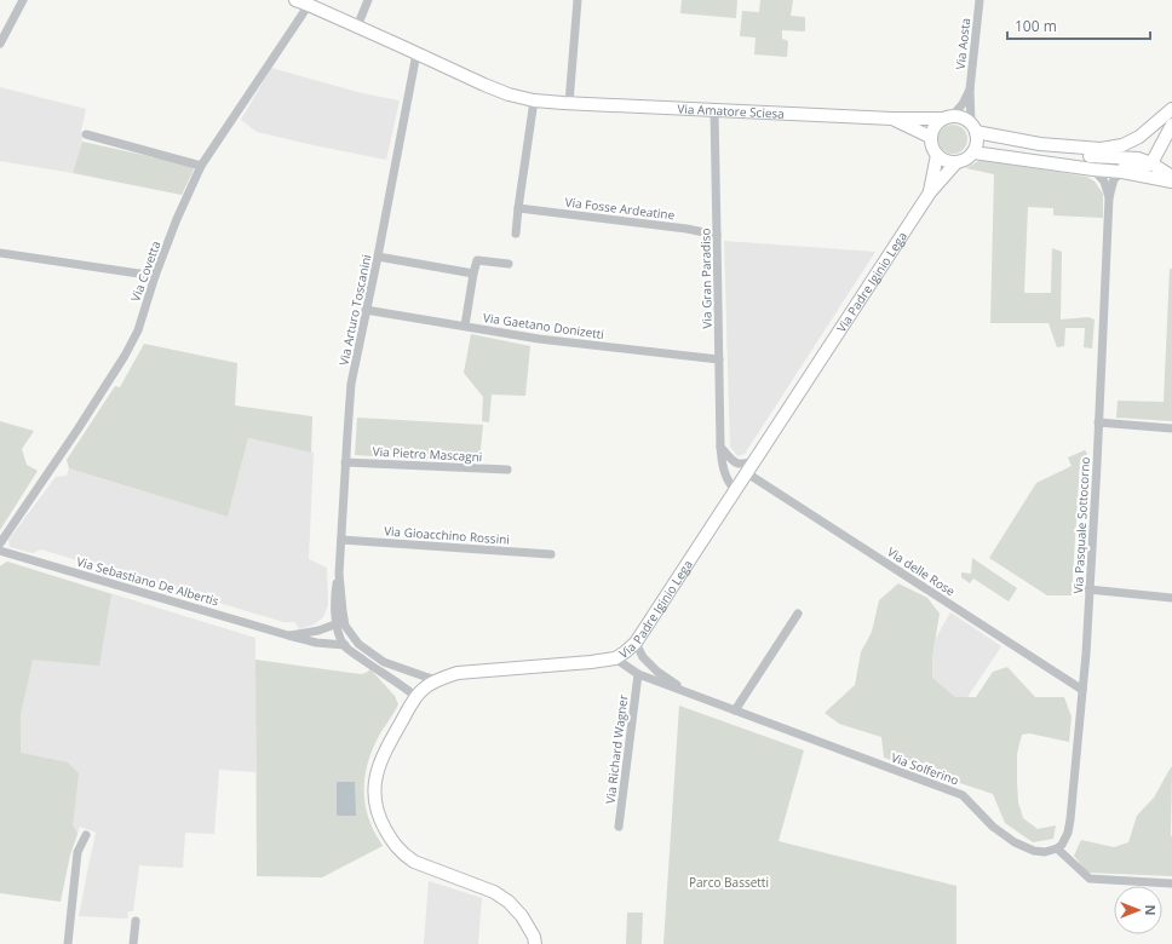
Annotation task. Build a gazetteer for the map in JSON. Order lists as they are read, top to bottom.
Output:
{
  "streets": {
    "street": [
      "Via Aosta",
      "Via Amatore Sciesa",
      "Via Fosse Ardeatine",
      "Via Covetta",
      "Via Gran Paradiso",
      "Via Padre Iginio Lega",
      "Via Arturo Toscanini",
      "Via Gaetano Donizetti",
      "Via Pietro Mascagni",
      "Via Pasquale Sottocorno",
      "Via Gioacchino Rossini",
      "Via delle Rose",
      "Via Sebastiano De Albertis",
      "Via Richard Wagner",
      "Via Solferino"
    ]
  },
  "crossings": [
    ["Via Aosta", "Via Amatore Sciesa"],
    ["Via Aosta", "Via Padre Iginio Lega"],
    ["Via Amatore Sciesa", "Via Covetta"],
    ["Via Amatore Sciesa", "Via Gran Paradiso"],
    ["Via Amatore Sciesa", "Via Padre Iginio Lega"],
    ["Via Amatore Sciesa", "Via Arturo Toscanini"],
    ["Via Fosse Ardeatine", "Via Gran Paradiso"],
    ["Via Gran Paradiso", "Via Padre Iginio Lega"],
    ["Via Gran Paradiso", "Via Gaetano Donizetti"],
    ["Via Padre Iginio Lega", "Via delle Rose"],
    ["Via Padre Iginio Lega", "Via Solferino"],
    ["Via Arturo Toscanini", "Via Gaetano Donizetti"],
    ["Via Arturo Toscanini", "Via Pietro Mascagni"],
    ["Via Arturo Toscanini", "Via Gioacchino Rossini"],
    ["Via Arturo Toscanini", "Via Sebastiano De Albertis"],
    ["Via Pasquale Sottocorno", "Via delle Rose"],
    ["Via Pasquale Sottocorno", "Via Solferino"],
    ["Via Richard Wagner", "Via Solferino"]
  ],
  "parks": ["Parco Bassetti"],
  "scale_bar": "100 m",
  "north": "right"
}
